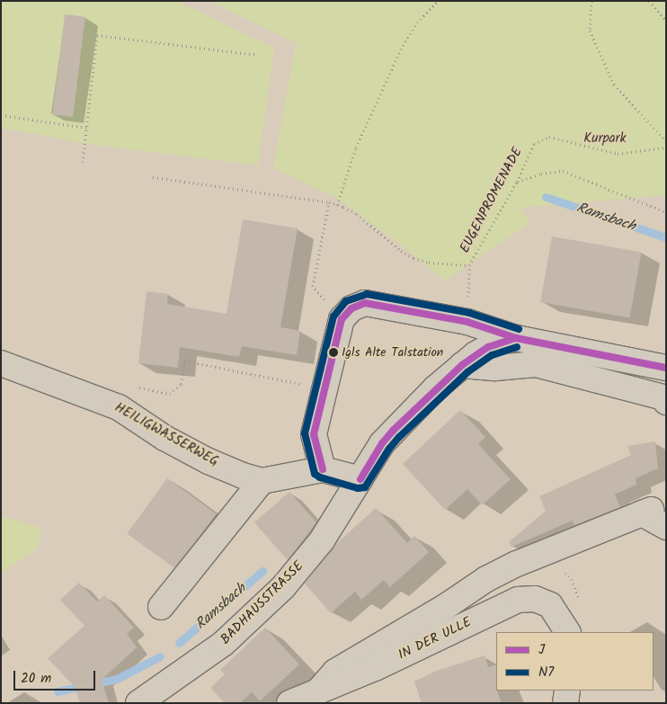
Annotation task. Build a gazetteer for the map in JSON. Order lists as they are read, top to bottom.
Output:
{
  "streets": {
    "street": ["HEILIGWASSERWEG", "BADHAUSSTRASSE", "IN DER ULLE"],
    "path": ["EUGENPROMENADE"]
  },
  "water": ["Ramsbach"],
  "parks": ["Kurpark"],
  "places": ["Igls Alte Talstation"],
  "lines": ["transit line N7", "transit line J"],
  "legend": ["J", "N7"],
  "scale_bar": "20 m"
}
